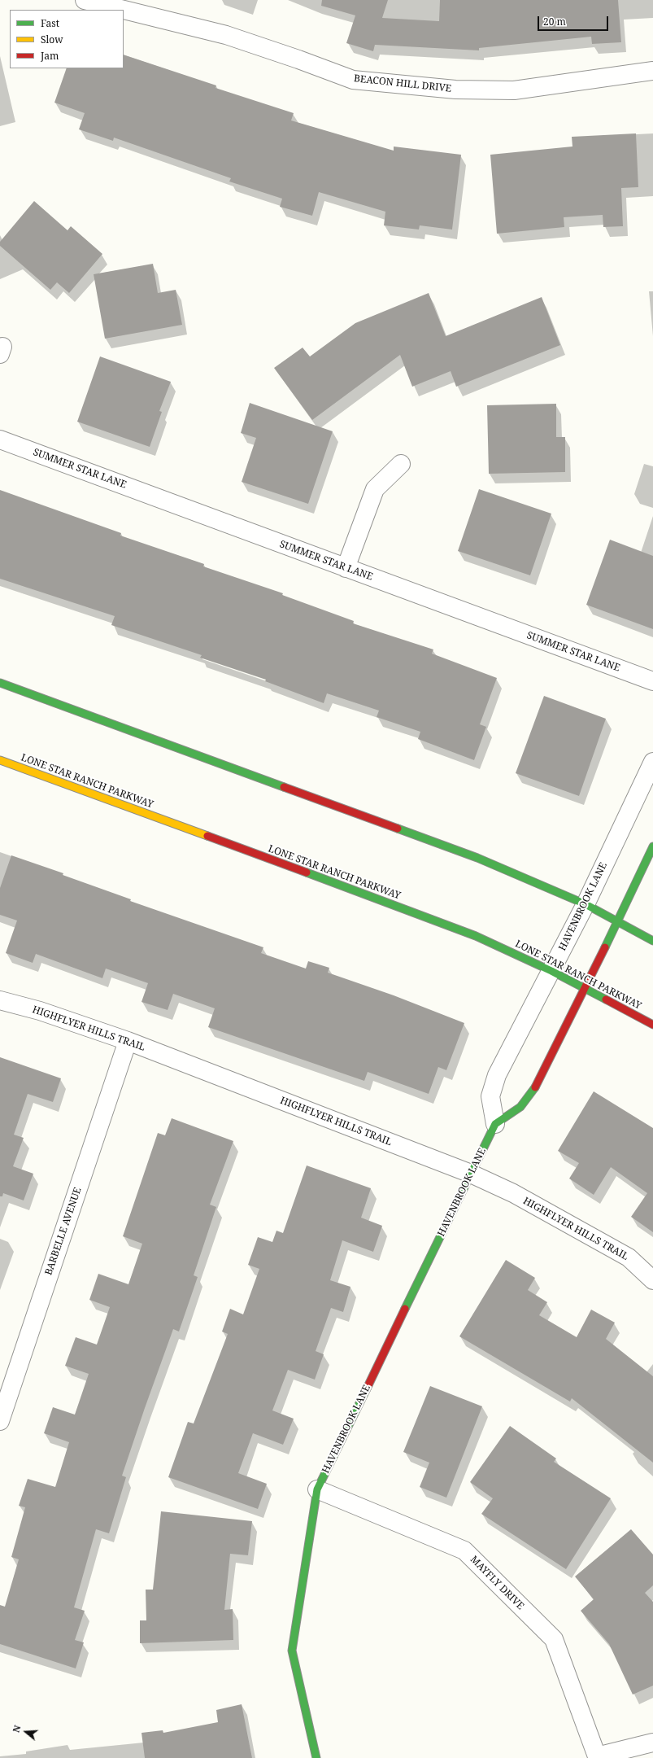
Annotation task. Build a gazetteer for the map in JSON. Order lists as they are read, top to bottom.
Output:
{
  "streets": {
    "main road": ["LONE STAR RANCH PARKWAY", "HAVENBROOK LANE"],
    "street": [
      "BEACON HILL DRIVE",
      "SUMMER STAR LANE",
      "HIGHFLYER HILLS TRAIL",
      "BARBELLE AVENUE",
      "MAYFLY DRIVE"
    ]
  },
  "crossings": [
    ["LONE STAR RANCH PARKWAY", "HAVENBROOK LANE"],
    ["HAVENBROOK LANE", "HIGHFLYER HILLS TRAIL"],
    ["HAVENBROOK LANE", "MAYFLY DRIVE"],
    ["HIGHFLYER HILLS TRAIL", "BARBELLE AVENUE"]
  ],
  "legend": ["Fast", "Slow", "Jam"],
  "scale_bar": "20 m",
  "north": "left"
}
